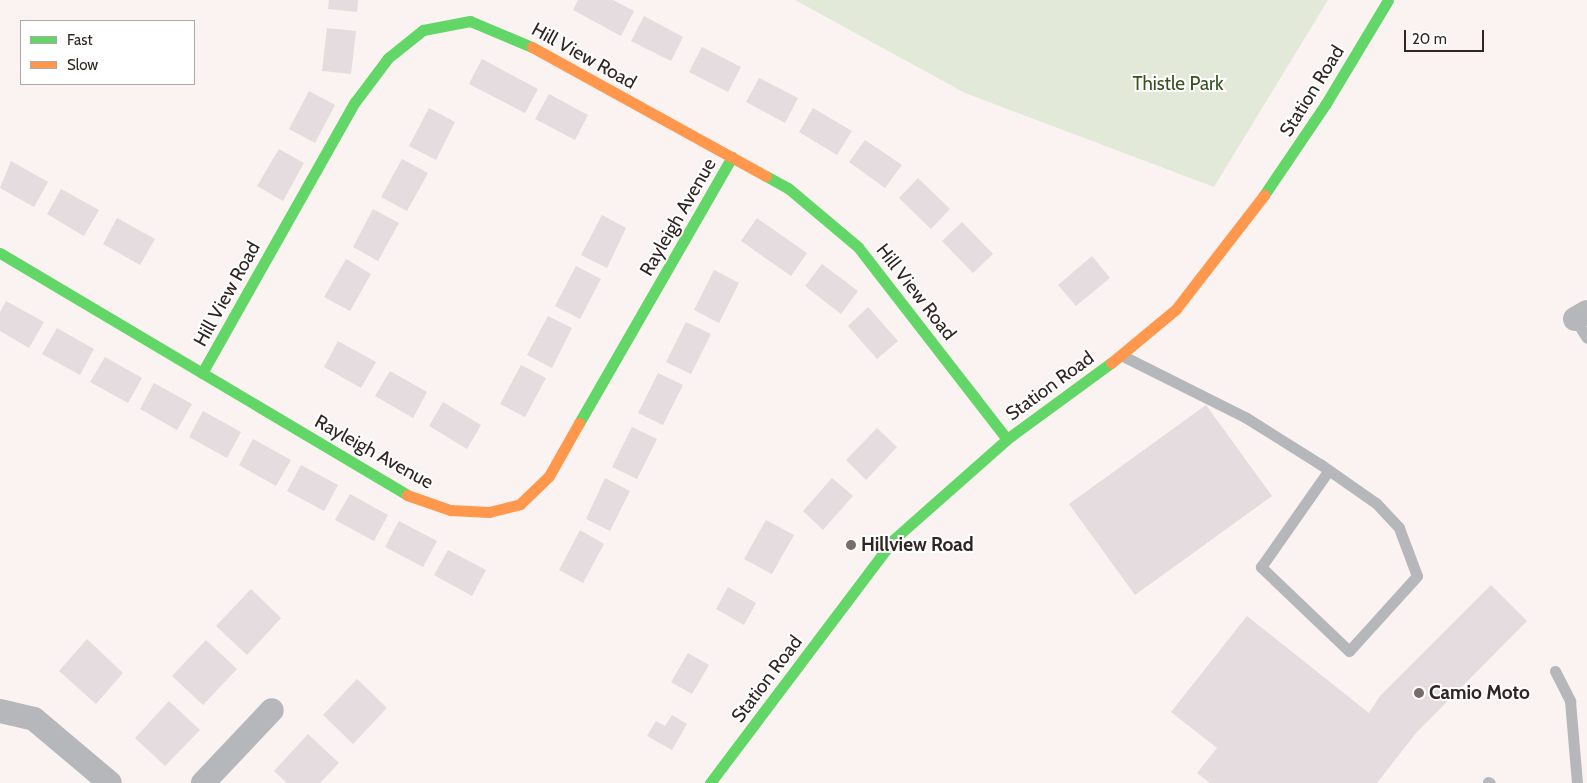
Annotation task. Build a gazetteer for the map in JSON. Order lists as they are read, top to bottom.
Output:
{
  "streets": {
    "street": ["Hill View Road", "Station Road", "Rayleigh Avenue"]
  },
  "crossings": [
    ["Hill View Road", "Station Road"],
    ["Hill View Road", "Rayleigh Avenue"]
  ],
  "parks": ["Thistle Park"],
  "places": ["Hillview Road", "Camio Moto"],
  "legend": ["Fast", "Slow"],
  "scale_bar": "20 m"
}
